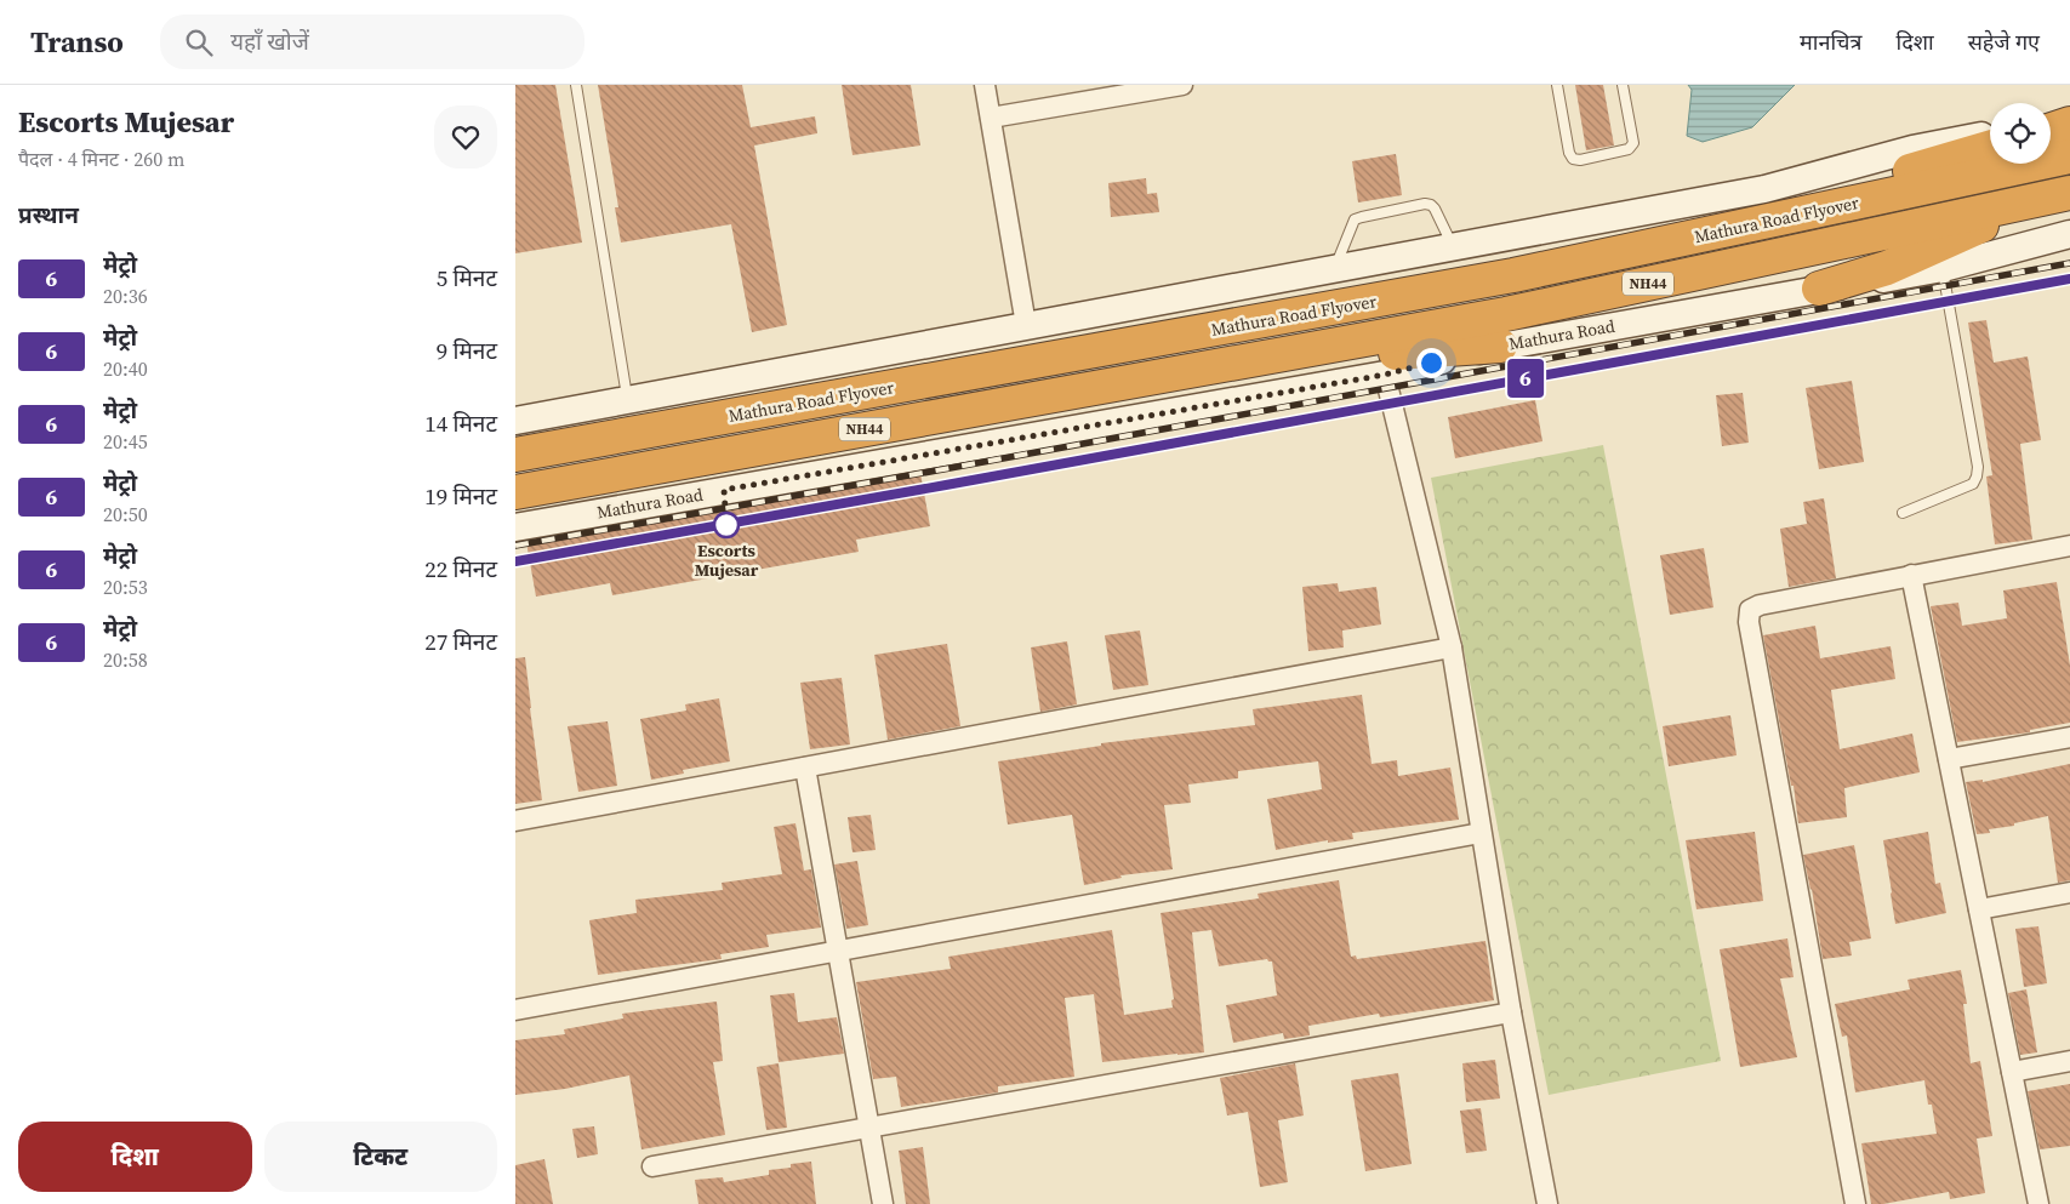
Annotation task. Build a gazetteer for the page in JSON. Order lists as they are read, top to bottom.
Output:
{
  "streets": {
    "highway": ["Mathura Road Flyover", "NH44", "Mathura Road"]
  },
  "crossings": [
    ["NH44", "Mathura Road"]
  ],
  "places": ["Escorts Mujesar"],
  "lines": ["metro line 6"],
  "page": {
    "header": "Transo",
    "search": "यहाँ खोजें",
    "nav": ["मानचित्र", "दिशा", "सहेजे गए"],
    "heading": [
      ["Escorts Mujesar", "पैदल · 4 मिनट · 260 m"],
      "प्रस्थान"
    ],
    "on_map": "6",
    "list": [
      {
        "mark": "6",
        "name": "मेट्रो",
        "note": "20:36",
        "value": "5 मिनट"
      },
      {
        "mark": "6",
        "name": "मेट्रो",
        "note": "20:40",
        "value": "9 मिनट"
      },
      {
        "mark": "6",
        "name": "मेट्रो",
        "note": "20:45",
        "value": "14 मिनट"
      },
      {
        "mark": "6",
        "name": "मेट्रो",
        "note": "20:50",
        "value": "19 मिनट"
      },
      {
        "mark": "6",
        "name": "मेट्रो",
        "note": "20:53",
        "value": "22 मिनट"
      },
      {
        "mark": "6",
        "name": "मेट्रो",
        "note": "20:58",
        "value": "27 मिनट"
      }
    ],
    "buttons": ["दिशा", "टिकट"]
  }
}
